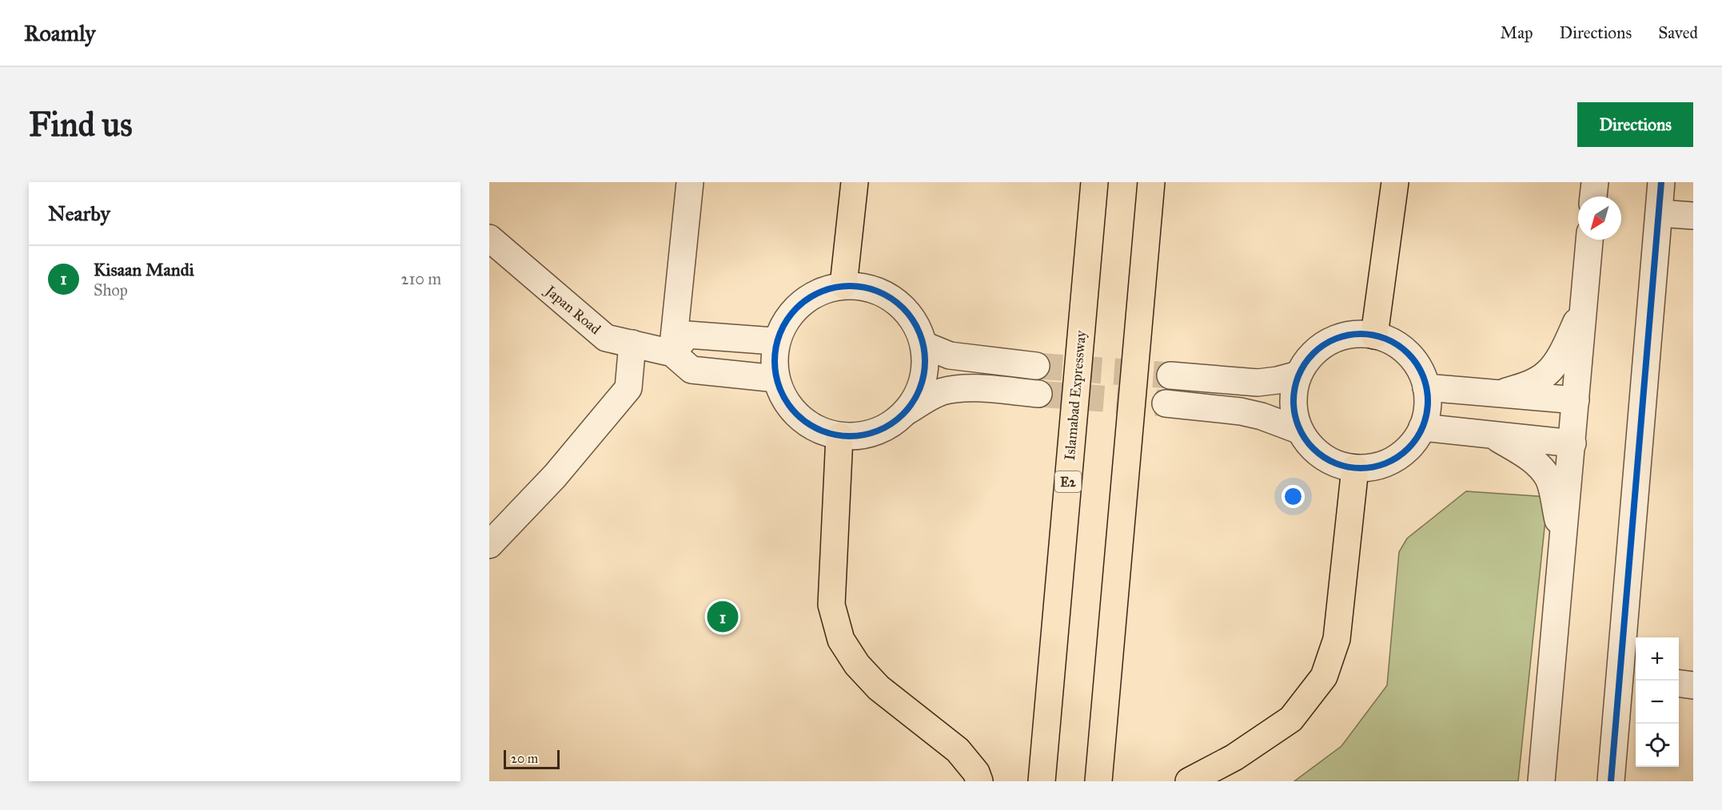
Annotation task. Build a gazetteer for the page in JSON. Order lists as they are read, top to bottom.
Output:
{
  "streets": {
    "highway": ["Islamabad Expressway", "E2"],
    "street": ["Japan Road"]
  },
  "scale_bar": "20 m",
  "north": "bottom left",
  "page": {
    "header": "Roamly",
    "nav": ["Map", "Directions", "Saved"],
    "buttons": "Directions",
    "title": "Find us",
    "heading": "Nearby",
    "list": [
      {
        "mark": "1",
        "name": "Kisaan Mandi",
        "note": "Shop",
        "value": "210 m"
      }
    ],
    "pins": "1",
    "map_buttons": ["+", "−"],
    "scale": "20 m"
  }
}
